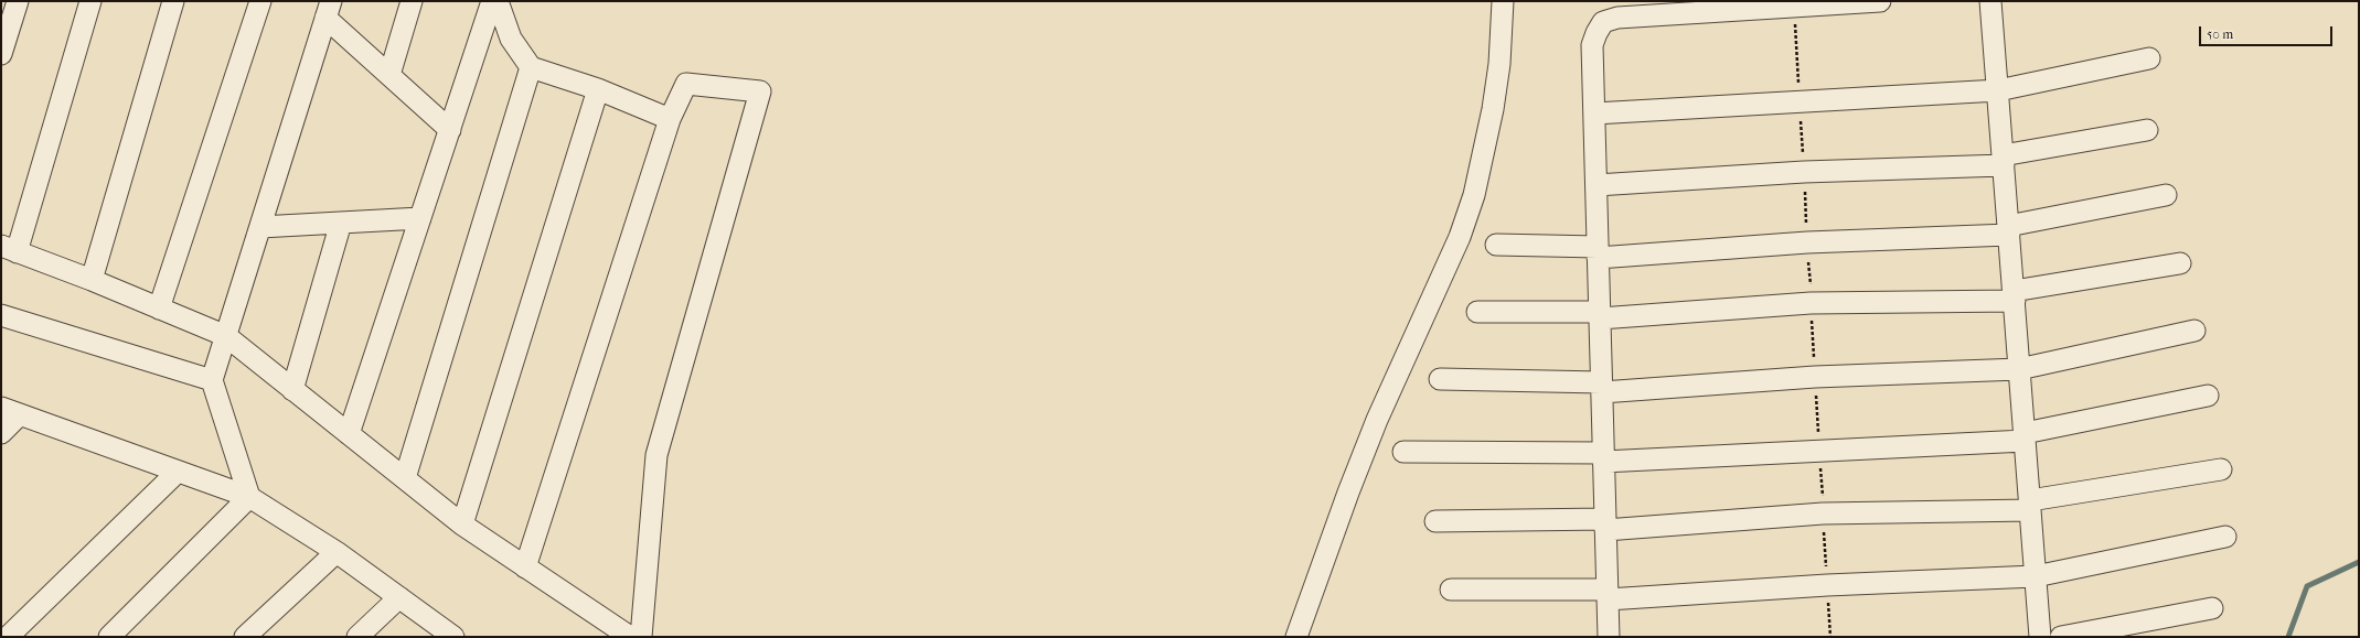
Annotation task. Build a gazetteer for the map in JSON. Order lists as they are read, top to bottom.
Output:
{
  "scale_bar": "50 m"
}
